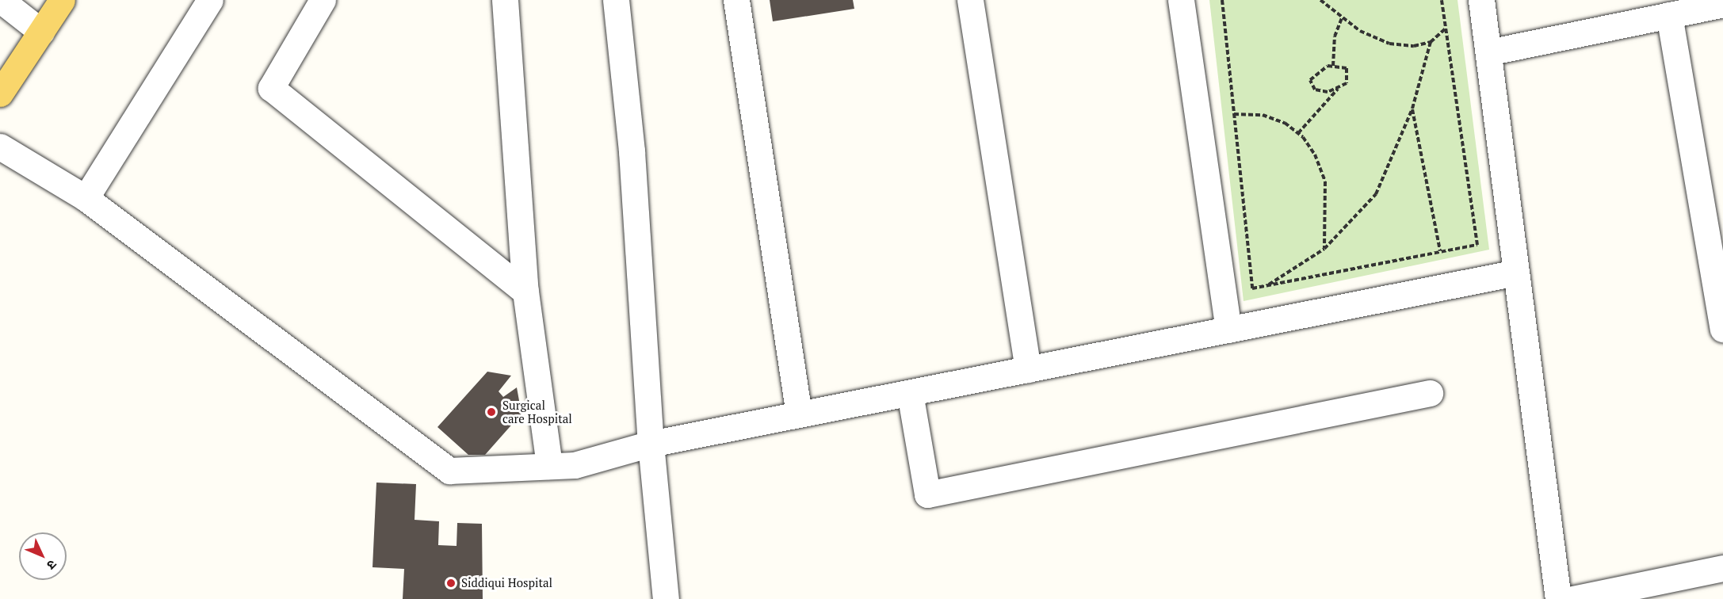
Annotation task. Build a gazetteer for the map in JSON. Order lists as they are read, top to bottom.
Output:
{
  "places": ["Surgical care Hospital", "Siddiqui Hospital"],
  "north": "bottom right"
}
